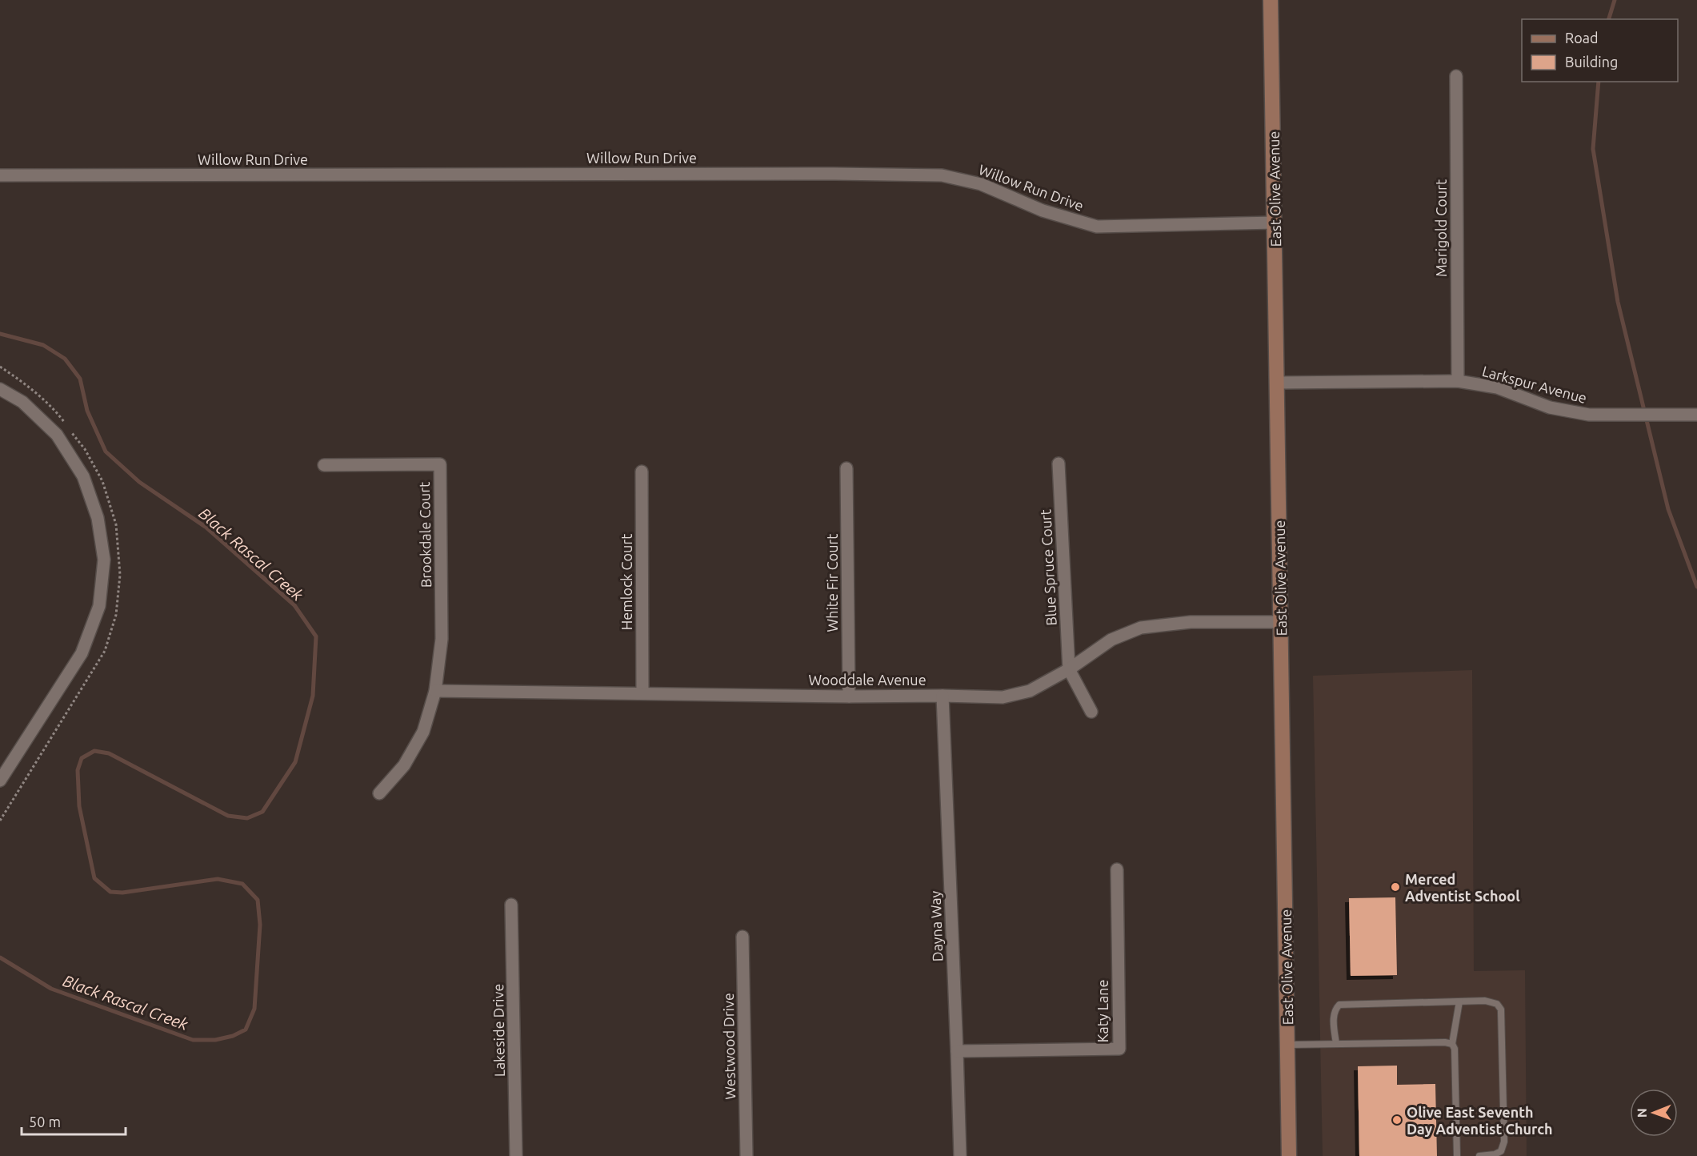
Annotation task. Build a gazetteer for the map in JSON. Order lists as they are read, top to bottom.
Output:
{
  "streets": {
    "main road": ["East Olive Avenue"],
    "street": [
      "Willow Run Drive",
      "Marigold Court",
      "Larkspur Avenue",
      "Brookdale Court",
      "Blue Spruce Court",
      "Hemlock Court",
      "White Fir Court",
      "Wooddale Avenue",
      "Dayna Way",
      "Katy Lane",
      "Lakeside Drive",
      "Westwood Drive"
    ]
  },
  "crossings": [
    ["Willow Run Drive", "East Olive Avenue"],
    ["East Olive Avenue", "Larkspur Avenue"],
    ["East Olive Avenue", "Wooddale Avenue"],
    ["Marigold Court", "Larkspur Avenue"],
    ["Brookdale Court", "Wooddale Avenue"],
    ["Blue Spruce Court", "Wooddale Avenue"],
    ["Hemlock Court", "Wooddale Avenue"],
    ["White Fir Court", "Wooddale Avenue"],
    ["Wooddale Avenue", "Dayna Way"],
    ["Dayna Way", "Katy Lane"]
  ],
  "water": ["Black Rascal Creek"],
  "places": ["Merced Adventist School", "Olive East Seventh Day Adventist Church"],
  "legend": ["Road", "Building"],
  "scale_bar": "50 m",
  "north": "left"
}
